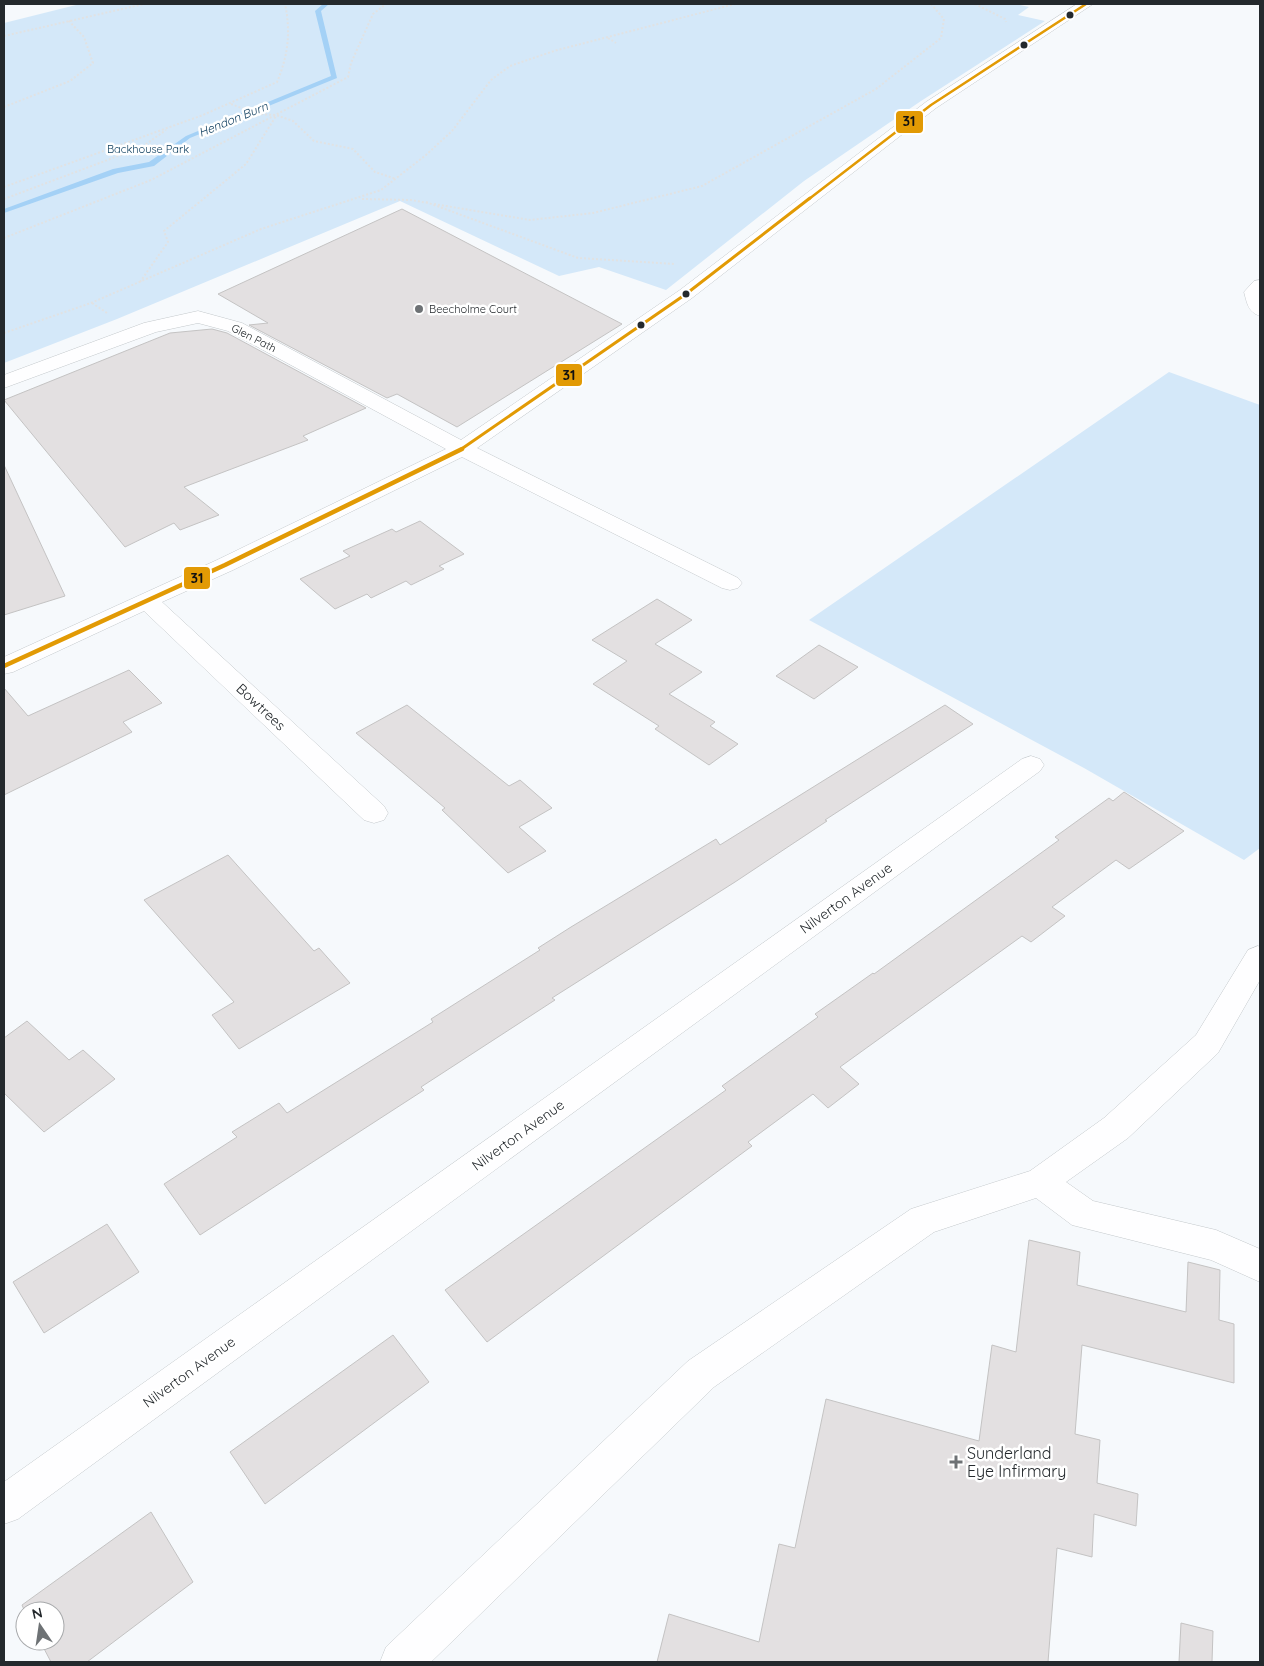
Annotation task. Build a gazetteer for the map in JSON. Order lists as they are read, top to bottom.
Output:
{
  "streets": {
    "street": ["Glen Path", "Bowtrees", "Nilverton Avenue"]
  },
  "water": ["Hendon Burn"],
  "parks": ["Backhouse Park"],
  "places": {
    "other": ["Beecholme Court"],
    "health": ["Sunderland Eye Infirmary"]
  },
  "lines": ["transit line 31"],
  "north": "top"
}
